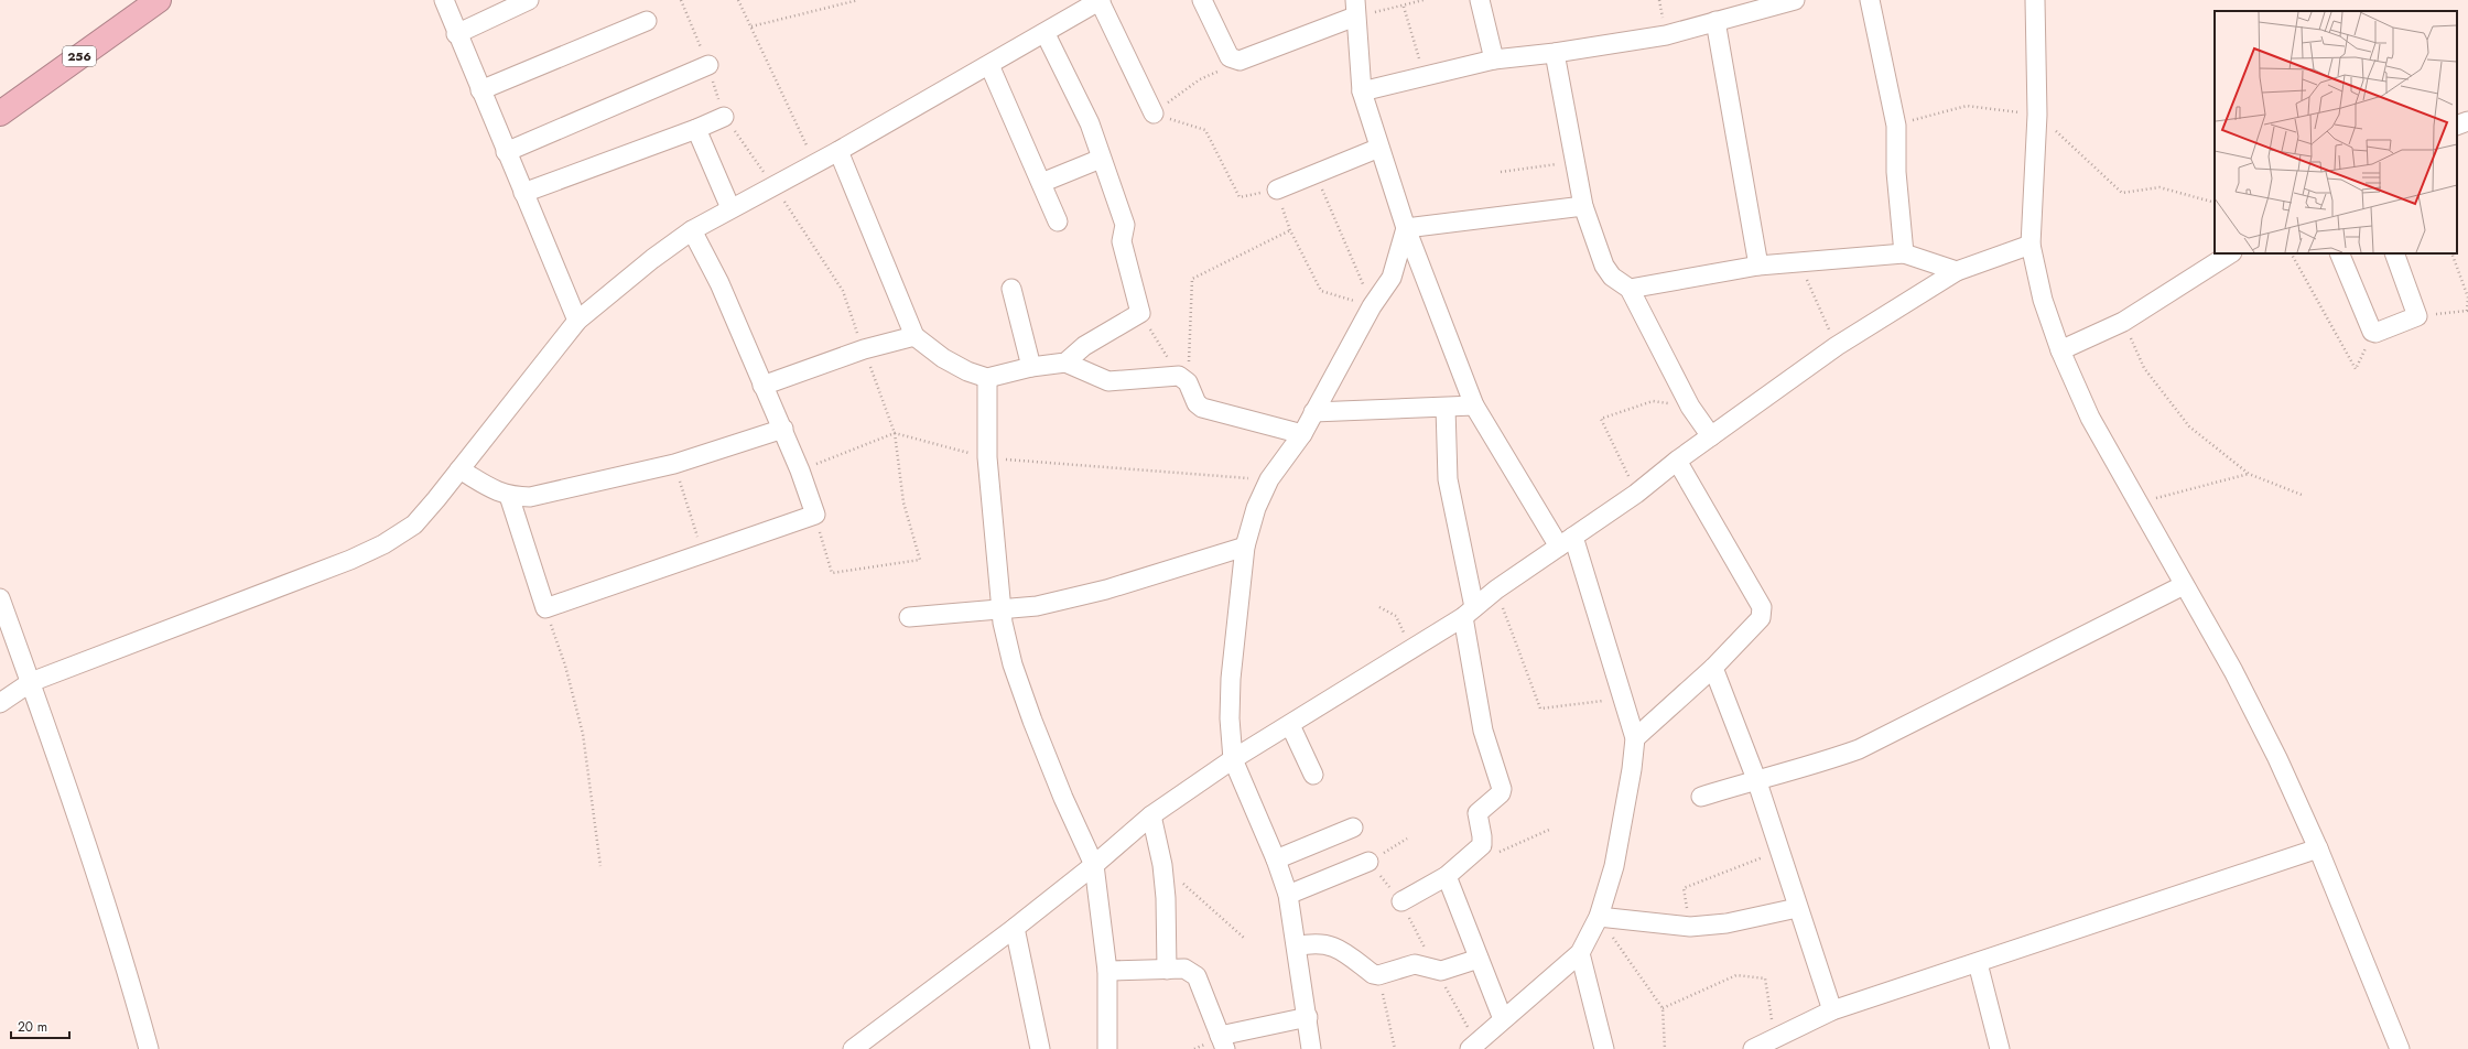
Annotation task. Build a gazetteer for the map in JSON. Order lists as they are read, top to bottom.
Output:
{
  "streets": {
    "highway": ["256"]
  },
  "scale_bar": "20 m"
}
